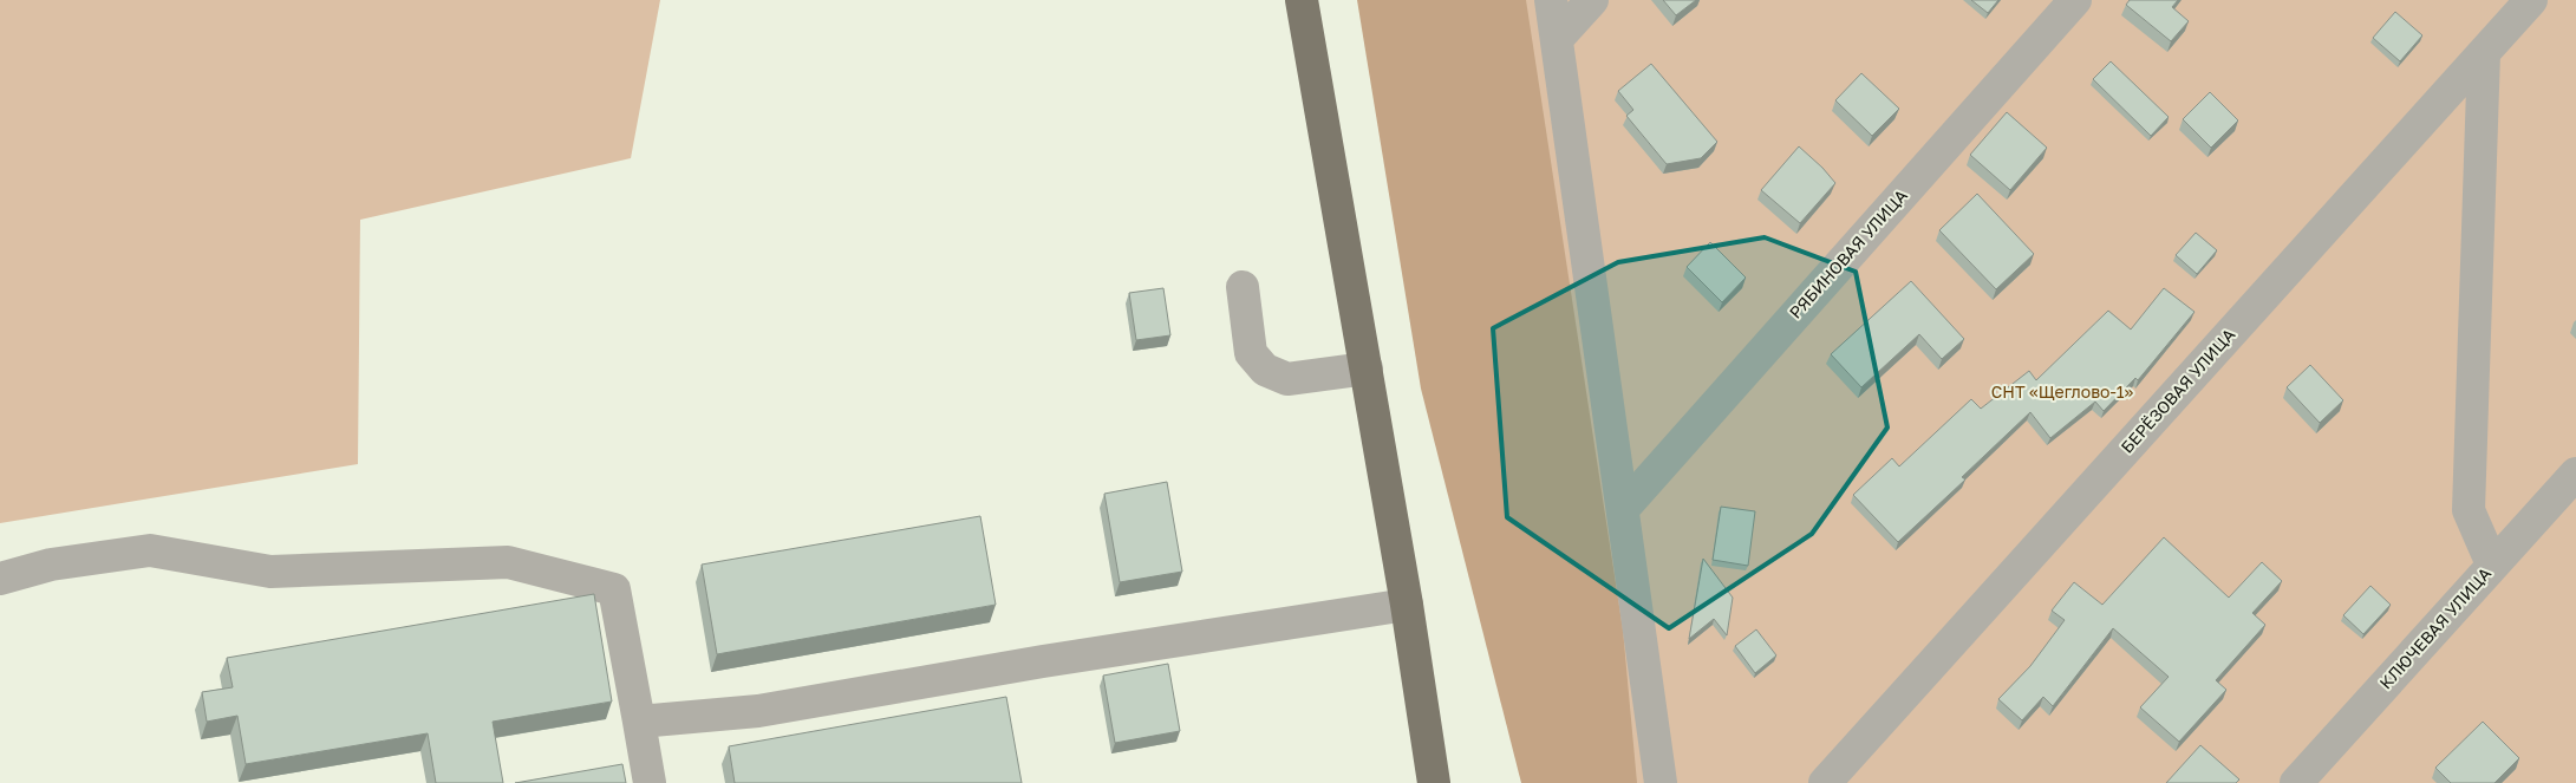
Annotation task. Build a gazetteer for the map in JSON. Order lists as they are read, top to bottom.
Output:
{
  "streets": {
    "street": ["РЯБИНОВАЯ УЛИЦА", "БЕРЁЗОВАЯ УЛИЦА", "КЛЮЧЕВАЯ УЛИЦА"]
  },
  "parks": ["СНТ «Щеглово-1»"]
}
